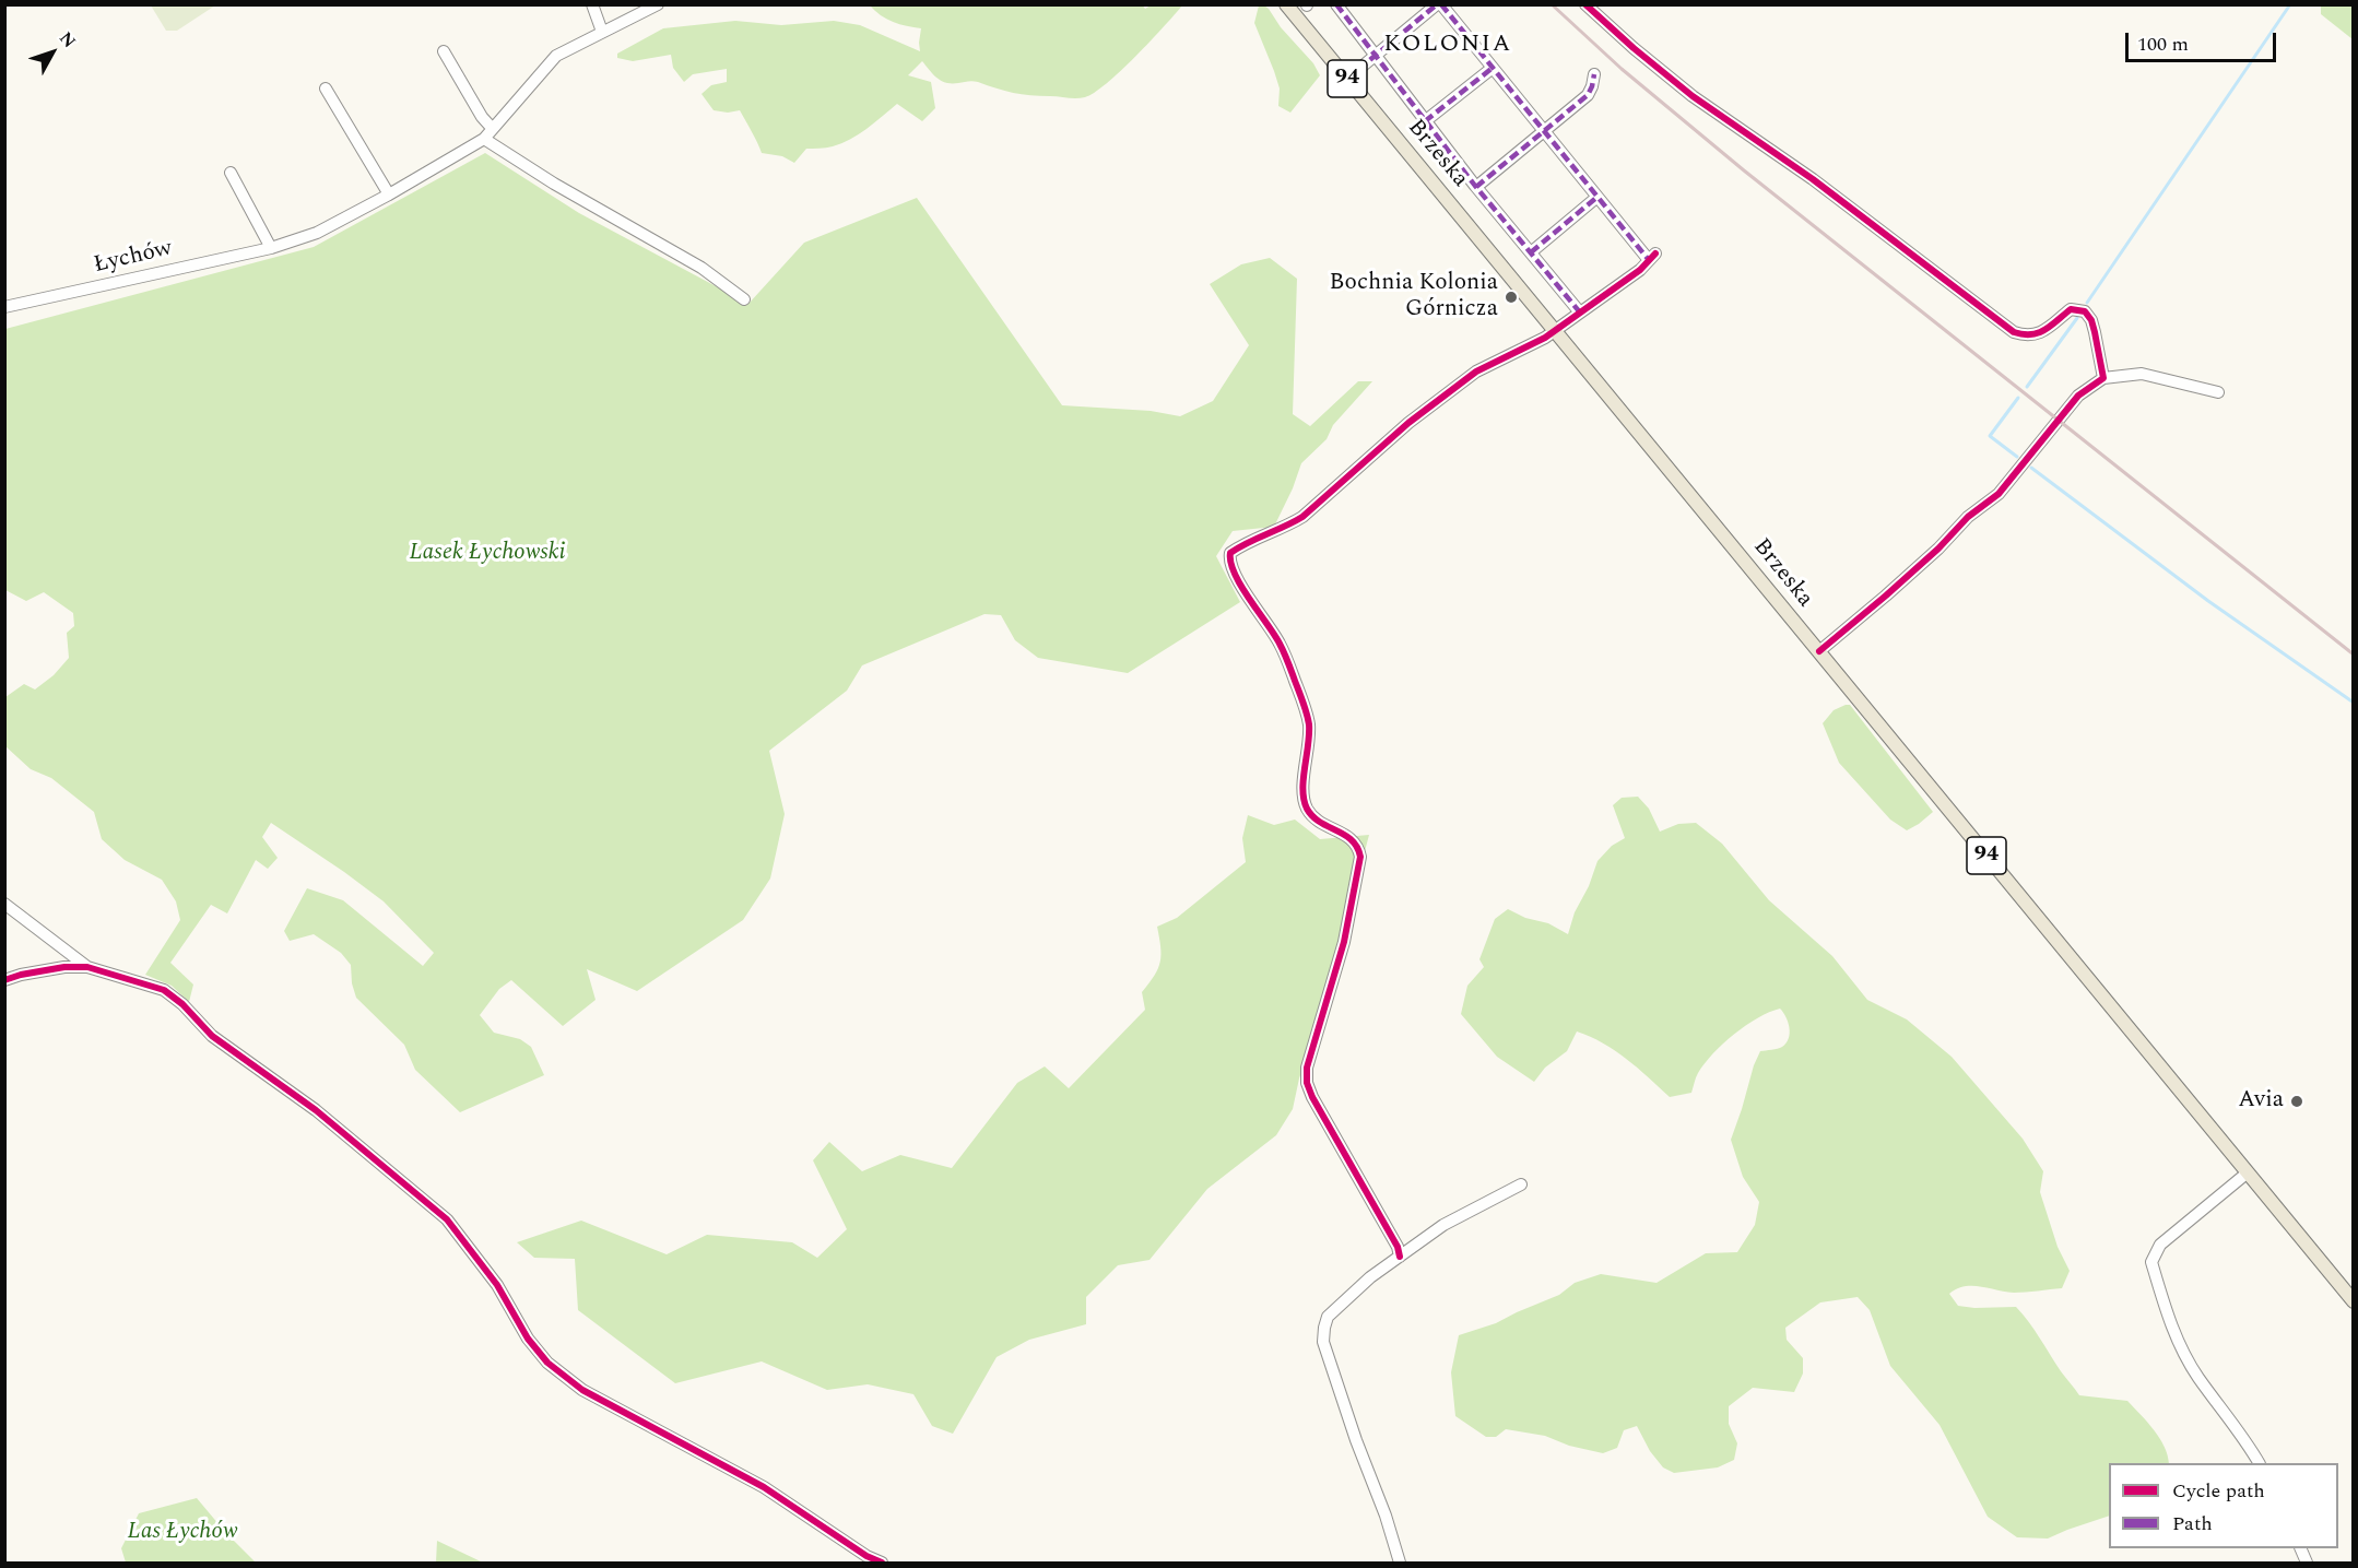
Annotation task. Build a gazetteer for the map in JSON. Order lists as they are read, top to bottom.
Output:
{
  "streets": {
    "main road": ["94", "Brzeska"],
    "street": ["Łychów"]
  },
  "crossings": [
    ["94", "Brzeska"]
  ],
  "districts": ["KOLONIA"],
  "parks": ["Lasek Łychowski", "Las Łychów"],
  "places": ["Bochnia Kolonia Górnicza", "Avia"],
  "legend": ["Cycle path", "Path"],
  "scale_bar": "100 m",
  "north": "top right"
}
